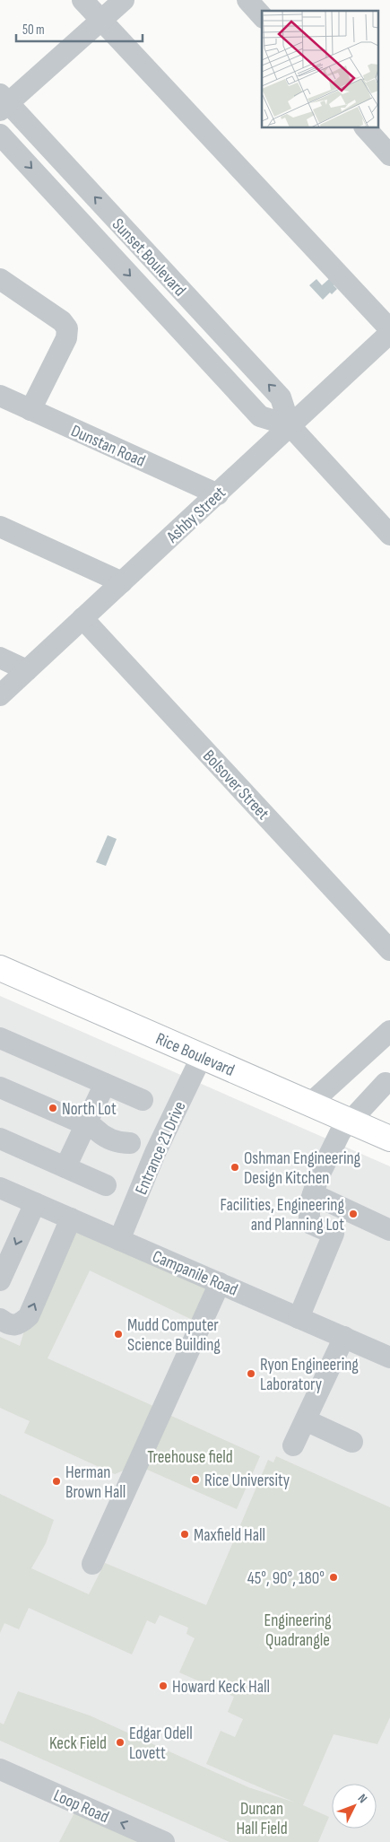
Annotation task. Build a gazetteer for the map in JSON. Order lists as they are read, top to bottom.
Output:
{
  "streets": {
    "main road": ["Rice Boulevard"],
    "street": [
      "Sunset Boulevard",
      "Dunstan Road",
      "Ashby Street",
      "Bolsover Street",
      "Entrance 21 Drive",
      "Campanile Road",
      "Loop Road"
    ]
  },
  "crossings": [
    ["Sunset Boulevard", "Ashby Street"],
    ["Dunstan Road", "Ashby Street"],
    ["Ashby Street", "Bolsover Street"],
    ["Rice Boulevard", "Entrance 21 Drive"],
    ["Entrance 21 Drive", "Campanile Road"]
  ],
  "one_way": ["Loop Road"],
  "parks": [
    "Treehouse field",
    "Engineering Quadrangle",
    "Keck Field",
    "Duncan Hall Field"
  ],
  "places": [
    "North Lot",
    "Oshman Engineering Design Kitchen",
    "Facilities, Engineering and Planning Lot",
    "Mudd Computer Science Building",
    "Ryon Engineering Laboratory",
    "Rice University",
    "Herman Brown Hall",
    "Maxfield Hall",
    "45°, 90°, 180°",
    "Howard Keck Hall",
    "Edgar Odell Lovett"
  ],
  "scale_bar": "50 m",
  "north": "top right"
}
